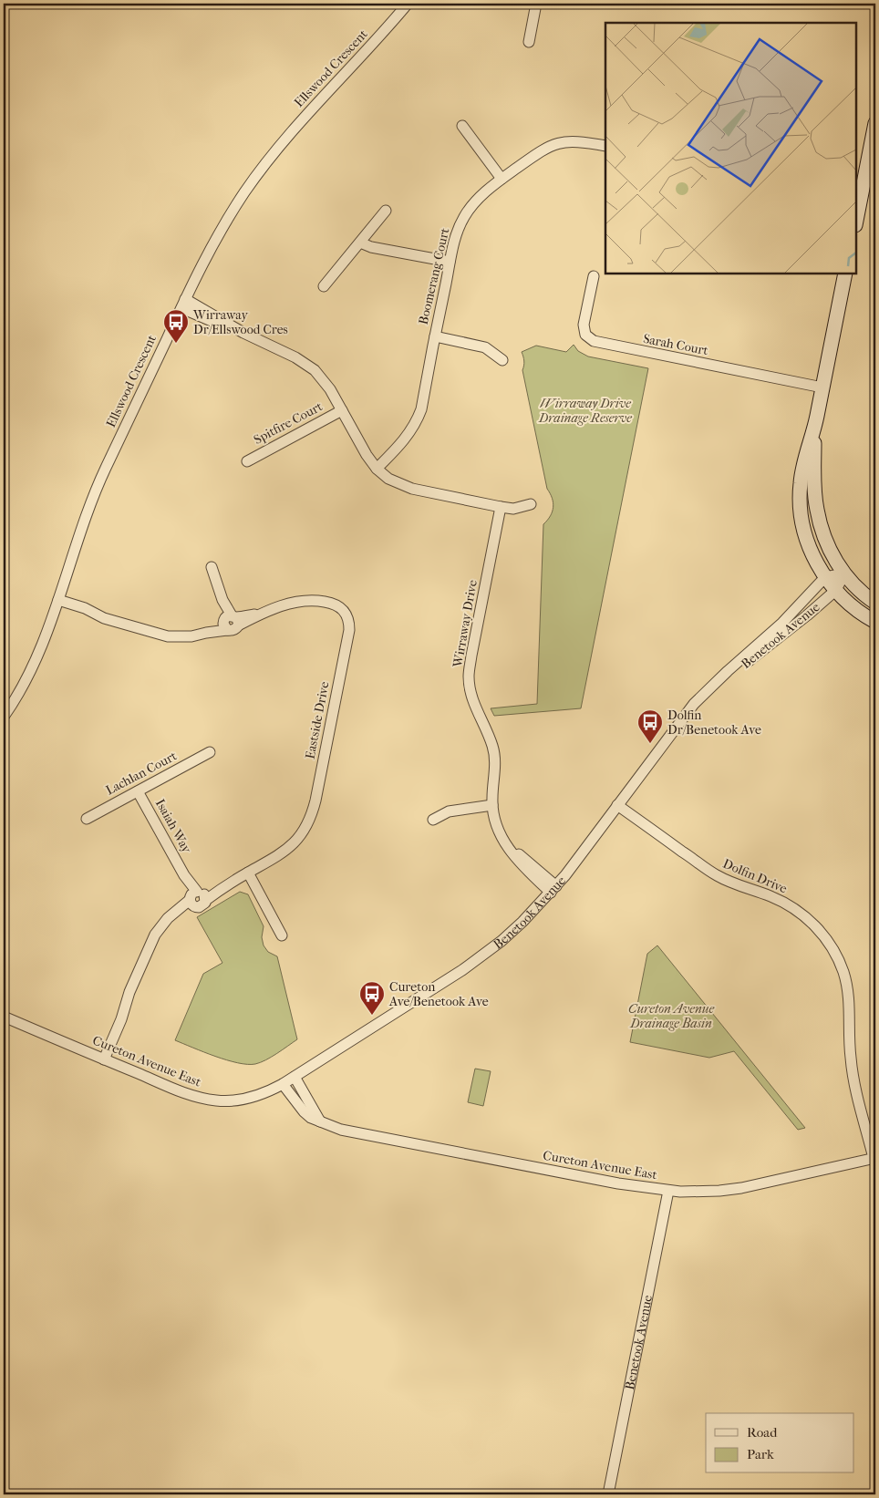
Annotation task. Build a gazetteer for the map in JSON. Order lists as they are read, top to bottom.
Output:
{
  "streets": {
    "street": [
      "Ellswood Crescent",
      "Boomerang Court",
      "Sarah Court",
      "Spitfire Court",
      "Wirraway Drive",
      "Benetook Avenue",
      "Eastside Drive",
      "Lachlan Court",
      "Isaiah Way",
      "Dolfin Drive",
      "Cureton Avenue East"
    ]
  },
  "crossings": [
    ["Ellswood Crescent", "Eastside Drive"],
    ["Wirraway Drive", "Benetook Avenue"],
    ["Benetook Avenue", "Dolfin Drive"],
    ["Benetook Avenue", "Cureton Avenue East"],
    ["Eastside Drive", "Isaiah Way"],
    ["Eastside Drive", "Cureton Avenue East"],
    ["Lachlan Court", "Isaiah Way"],
    ["Dolfin Drive", "Cureton Avenue East"]
  ],
  "parks": ["Wirraway Drive Drainage Reserve", "Cureton Avenue Drainage Basin"],
  "places": {
    "bus stop": ["Wirraway Dr/Ellswood Cres", "Dolfin Dr/Benetook Ave", "Cureton Ave/Benetook Ave"]
  },
  "legend": ["Road", "Park"]
}
